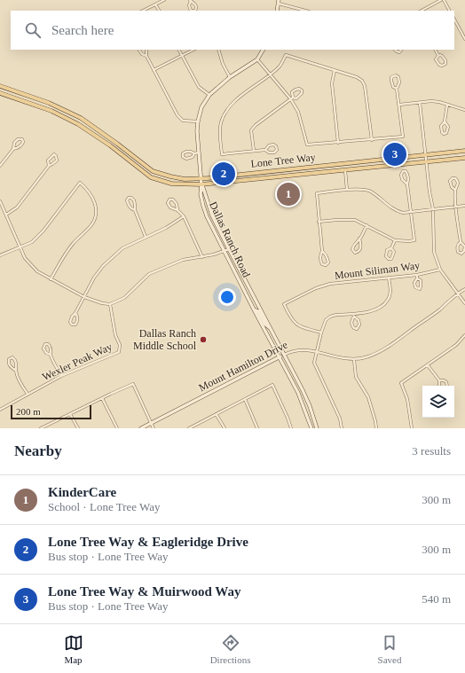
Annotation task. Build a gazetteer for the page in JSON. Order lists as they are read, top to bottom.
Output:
{
  "streets": {
    "main road": ["Lone Tree Way"],
    "street": [
      "Dallas Ranch Road",
      "Mount Siliman Way",
      "Wexler Peak Way",
      "Mount Hamilton Drive"
    ]
  },
  "crossings": [
    ["Lone Tree Way", "Dallas Ranch Road"],
    ["Dallas Ranch Road", "Mount Hamilton Drive"]
  ],
  "places": ["Dallas Ranch Middle School"],
  "scale_bar": "200 m",
  "page": {
    "search": "Search here",
    "pins": ["3", "2", "1"],
    "scale": "200 m",
    "heading": ["Nearby", "3 results"],
    "list": [
      {
        "mark": "1",
        "name": "KinderCare",
        "note": "School · Lone Tree Way",
        "value": "300 m"
      },
      {
        "mark": "2",
        "name": "Lone Tree Way & Eagleridge Drive",
        "note": "Bus stop · Lone Tree Way",
        "value": "300 m"
      },
      {
        "mark": "3",
        "name": "Lone Tree Way & Muirwood Way",
        "note": "Bus stop · Lone Tree Way",
        "value": "540 m"
      }
    ],
    "nav": ["Map", "Directions", "Saved"]
  }
}
